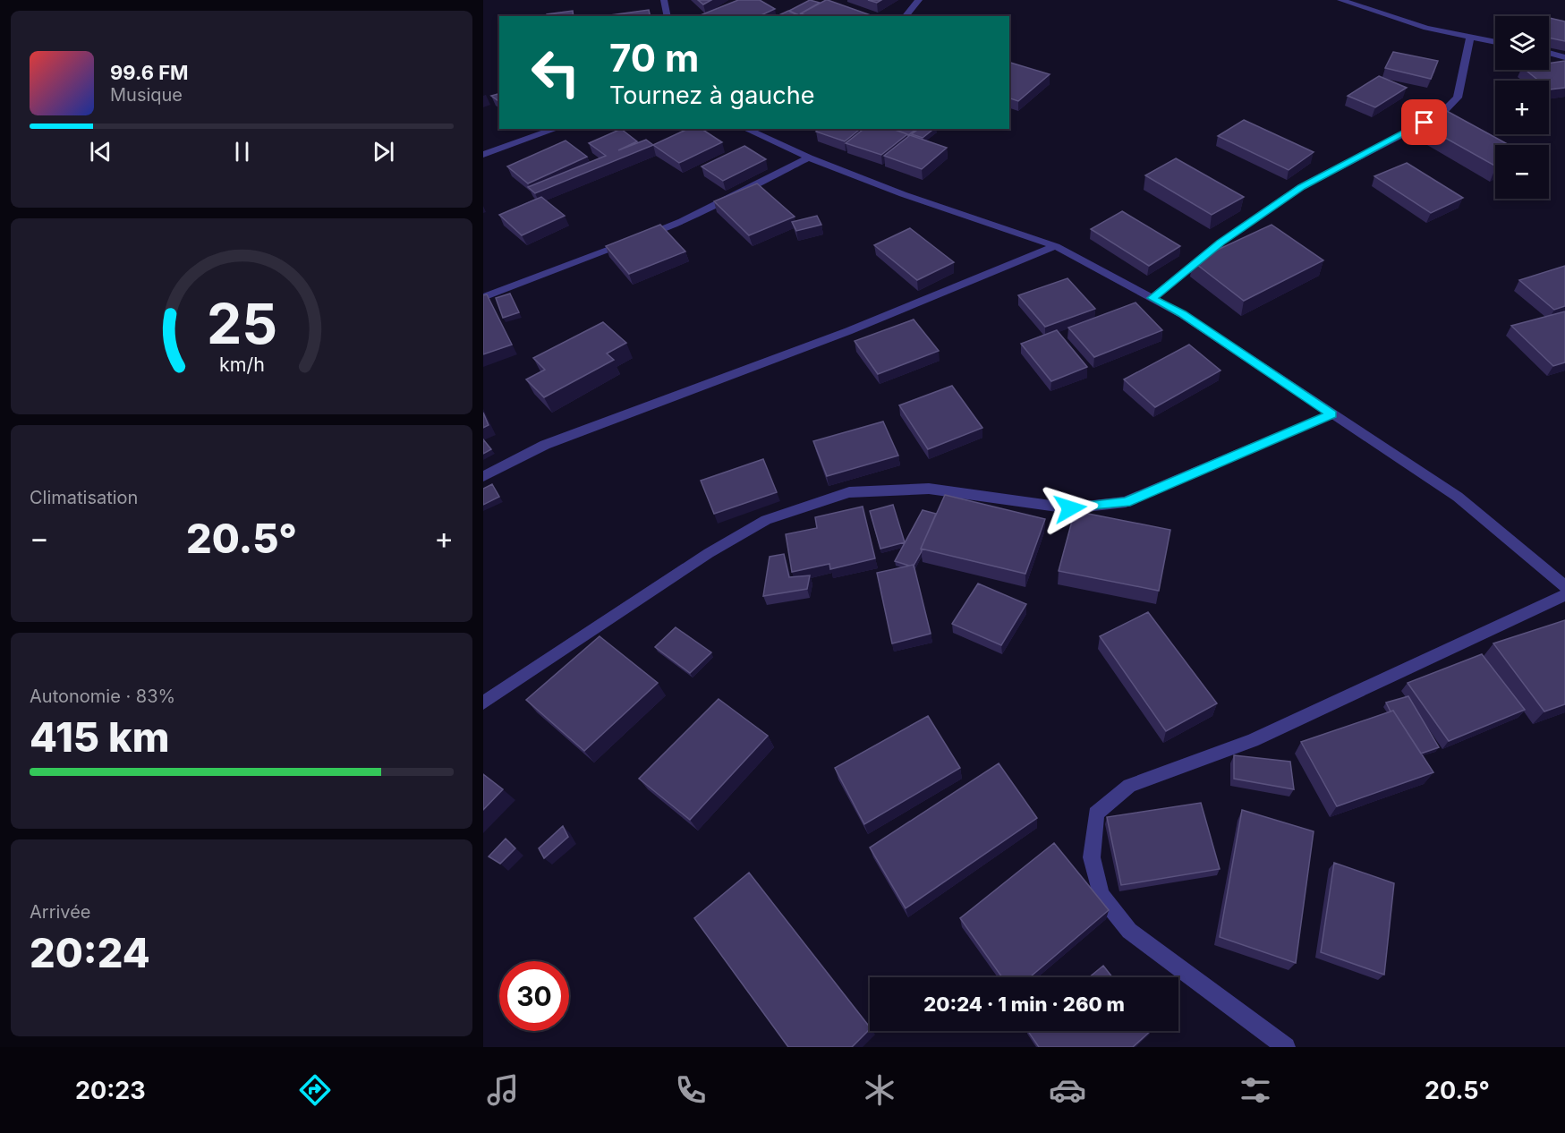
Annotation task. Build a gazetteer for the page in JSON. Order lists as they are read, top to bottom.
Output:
{
  "page": {
    "map_buttons": ["+", "−"],
    "turn": ["70 m", "Tournez à gauche"],
    "song": ["99.6 FM", "Musique"],
    "tile": [
      "Climatisation",
      ["Autonomie · 83%", "415 km"],
      ["Arrivée", "20:24"]
    ],
    "heat": ["−", "20.5°", "+"],
    "limit": "30",
    "trip": "20:24 · 1 min · 260 m",
    "tabs": ["20:23", "20.5°"],
    "gauge": ["25", "km/h"]
  }
}
